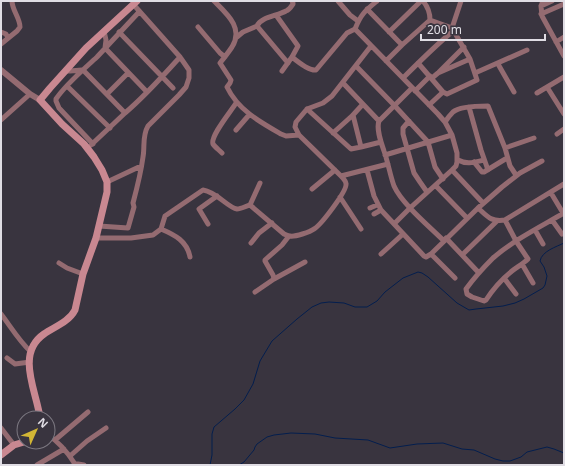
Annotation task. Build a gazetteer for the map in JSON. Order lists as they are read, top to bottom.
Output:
{
  "scale_bar": "200 m",
  "north": "top right"
}
